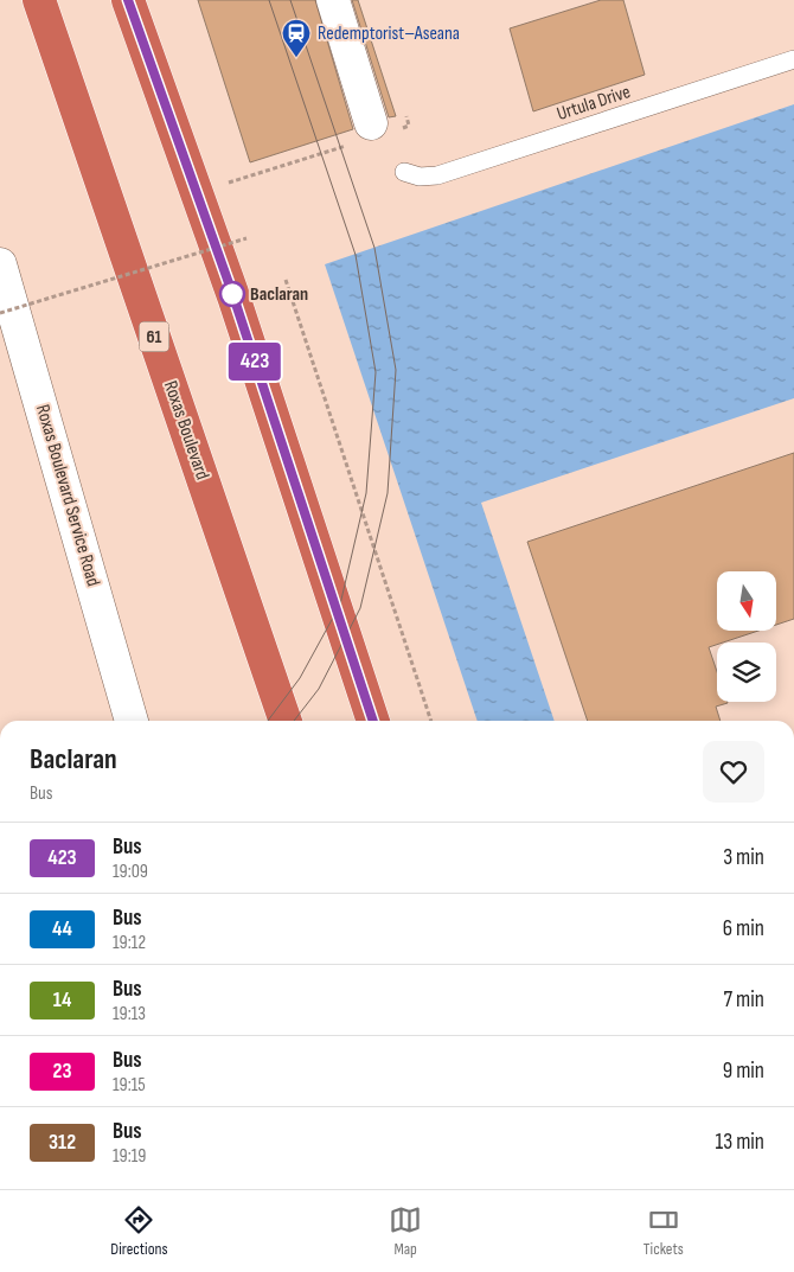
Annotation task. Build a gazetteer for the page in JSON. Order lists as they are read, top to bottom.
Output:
{
  "streets": {
    "highway": ["61", "Roxas Boulevard"],
    "street": ["Roxas Boulevard Service Road"],
    "lane": ["Urtula Drive"]
  },
  "places": {
    "station": ["Redemptorist–Aseana"],
    "other": ["Baclaran"]
  },
  "lines": ["bus line 423"],
  "north": "bottom",
  "page": {
    "on_map": "423",
    "heading": ["Baclaran", "Bus"],
    "list": [
      {
        "mark": "423",
        "name": "Bus",
        "note": "19:09",
        "value": "3 min"
      },
      {
        "mark": "44",
        "name": "Bus",
        "note": "19:12",
        "value": "6 min"
      },
      {
        "mark": "14",
        "name": "Bus",
        "note": "19:13",
        "value": "7 min"
      },
      {
        "mark": "23",
        "name": "Bus",
        "note": "19:15",
        "value": "9 min"
      },
      {
        "mark": "312",
        "name": "Bus",
        "note": "19:19",
        "value": "13 min"
      }
    ],
    "tabs": ["Directions", "Map", "Tickets"]
  }
}
